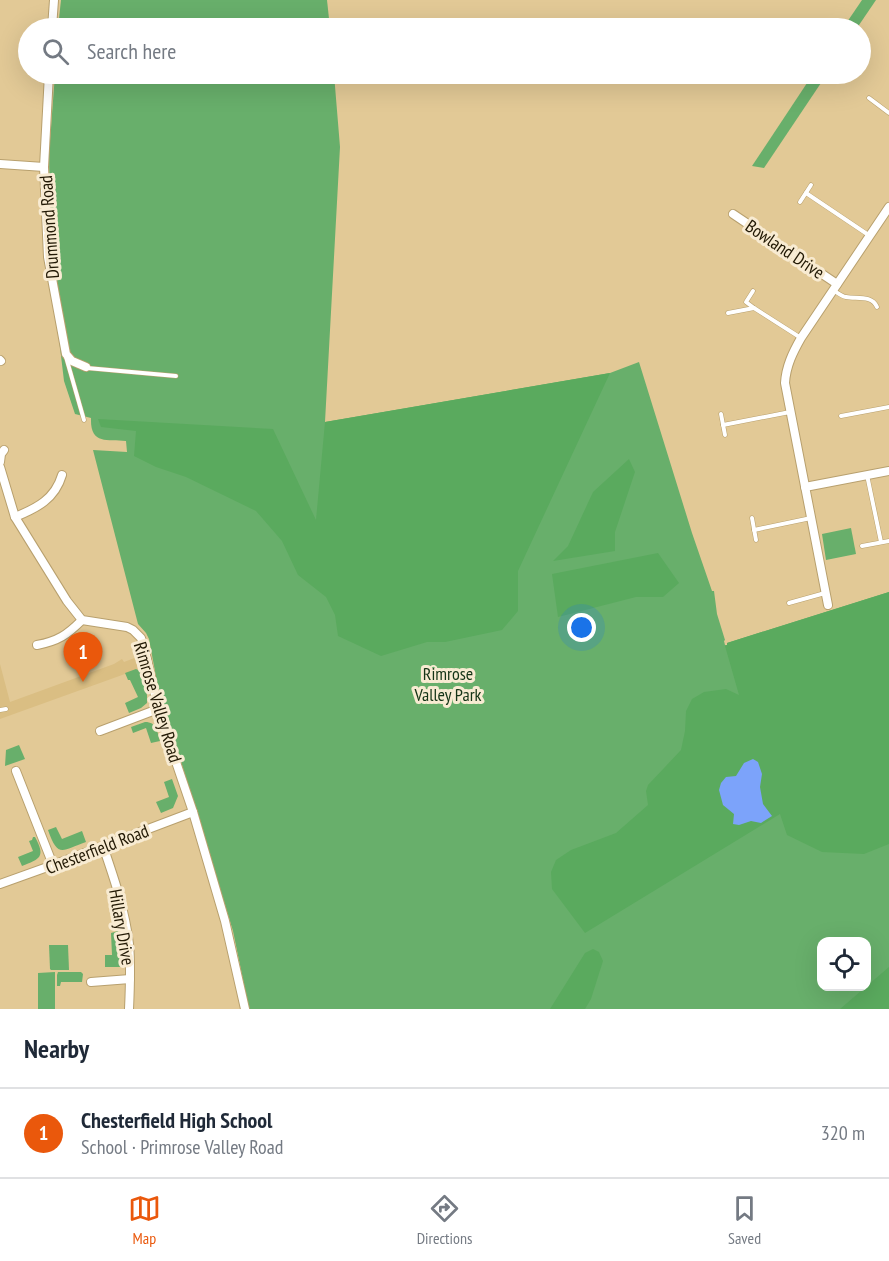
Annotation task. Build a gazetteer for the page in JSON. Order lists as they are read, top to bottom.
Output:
{
  "streets": {
    "street": [
      "Drummond Road",
      "Bowland Drive",
      "Rimrose Valley Road",
      "Chesterfield Road",
      "Hillary Drive"
    ]
  },
  "crossings": [
    ["Rimrose Valley Road", "Chesterfield Road"],
    ["Chesterfield Road", "Hillary Drive"]
  ],
  "parks": ["Rimrose Valley Park"],
  "page": {
    "search": "Search here",
    "pins": "1",
    "heading": "Nearby",
    "list": [
      {
        "mark": "1",
        "name": "Chesterfield High School",
        "note": "School · Primrose Valley Road",
        "value": "320 m"
      }
    ],
    "nav": ["Map", "Directions", "Saved"]
  }
}
